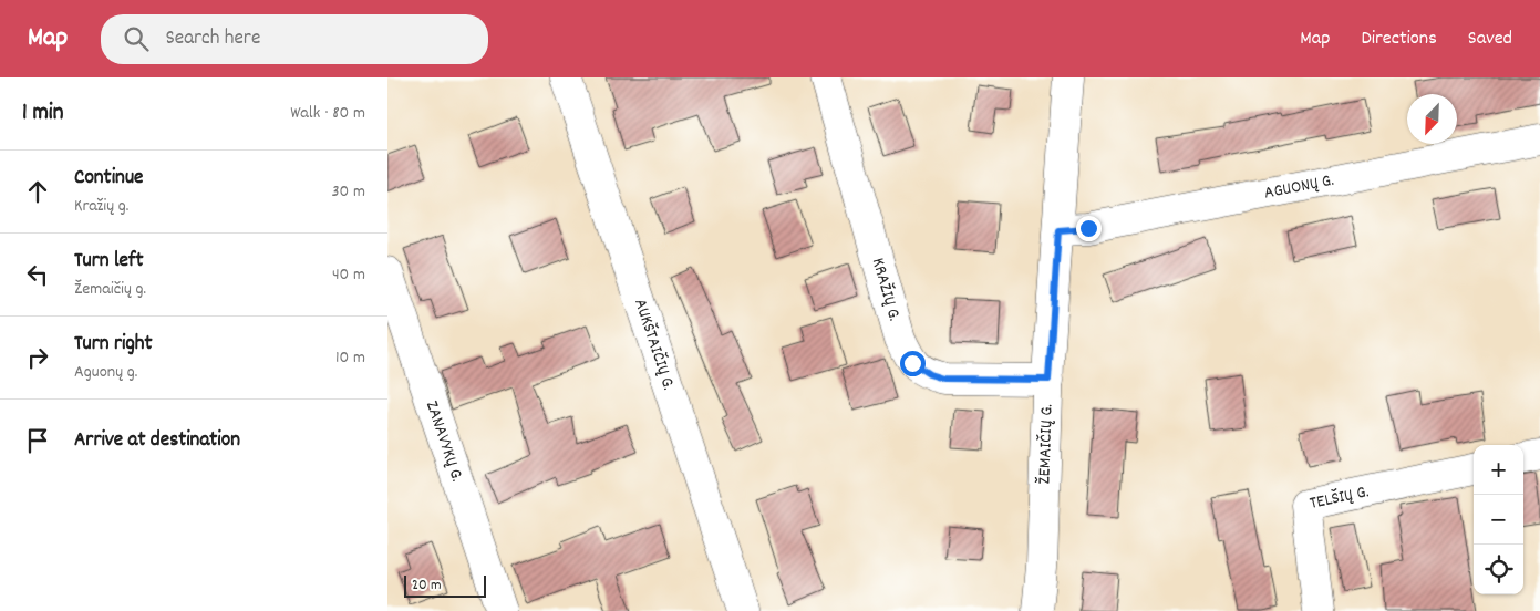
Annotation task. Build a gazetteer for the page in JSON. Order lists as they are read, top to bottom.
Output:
{
  "streets": {
    "street": [
      "AGUONŲ G.",
      "KRAŽIŲ G.",
      "AUKŠTAIČIŲ G.",
      "ZANAVYKŲ G.",
      "ŽEMAIČIŲ G.",
      "TELŠIŲ G."
    ]
  },
  "crossings": [
    ["AGUONŲ G.", "ŽEMAIČIŲ G."],
    ["KRAŽIŲ G.", "ŽEMAIČIŲ G."]
  ],
  "scale_bar": "20 m",
  "north": "bottom left",
  "page": {
    "header": "Map",
    "search": "Search here",
    "nav": ["Map", "Directions", "Saved"],
    "heading": ["1 min", "Walk · 80 m"],
    "list": [
      ["Continue", "Kražių g.", "30 m"],
      ["Turn left", "Žemaičių g.", "40 m"],
      ["Turn right", "Aguonų g.", "10 m"],
      "Arrive at destination"
    ],
    "map_buttons": ["+", "−"],
    "scale": "20 m"
  }
}
